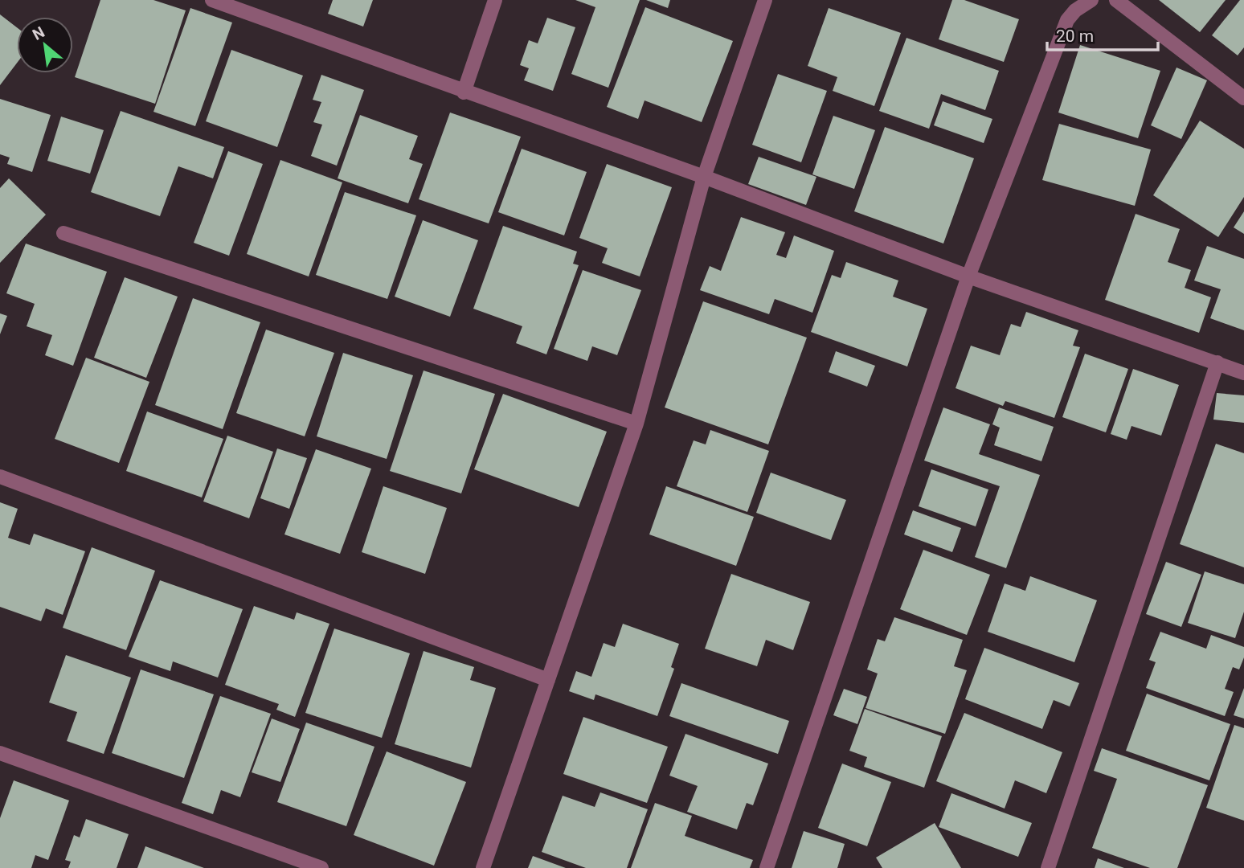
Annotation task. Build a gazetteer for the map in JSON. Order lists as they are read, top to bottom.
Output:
{
  "scale_bar": "20 m",
  "north": "top left"
}
